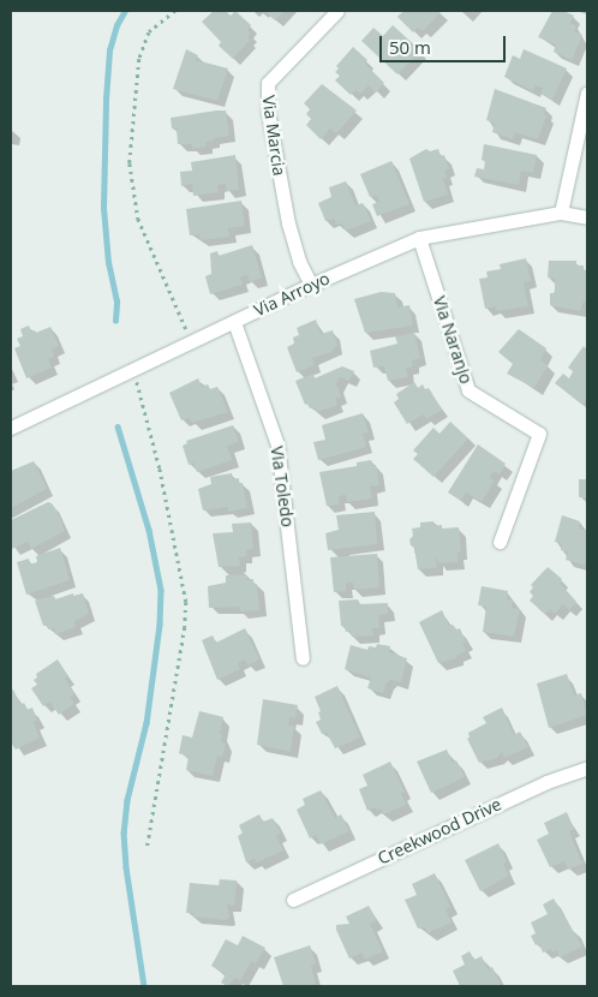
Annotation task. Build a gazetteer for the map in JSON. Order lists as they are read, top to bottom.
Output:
{
  "streets": {
    "street": [
      "Via Marcia",
      "Via Arroyo",
      "Via Naranjo",
      "Via Toledo",
      "Creekwood Drive"
    ]
  },
  "crossings": [
    ["Via Marcia", "Via Arroyo"],
    ["Via Arroyo", "Via Naranjo"],
    ["Via Arroyo", "Via Toledo"]
  ],
  "scale_bar": "50 m"
}
